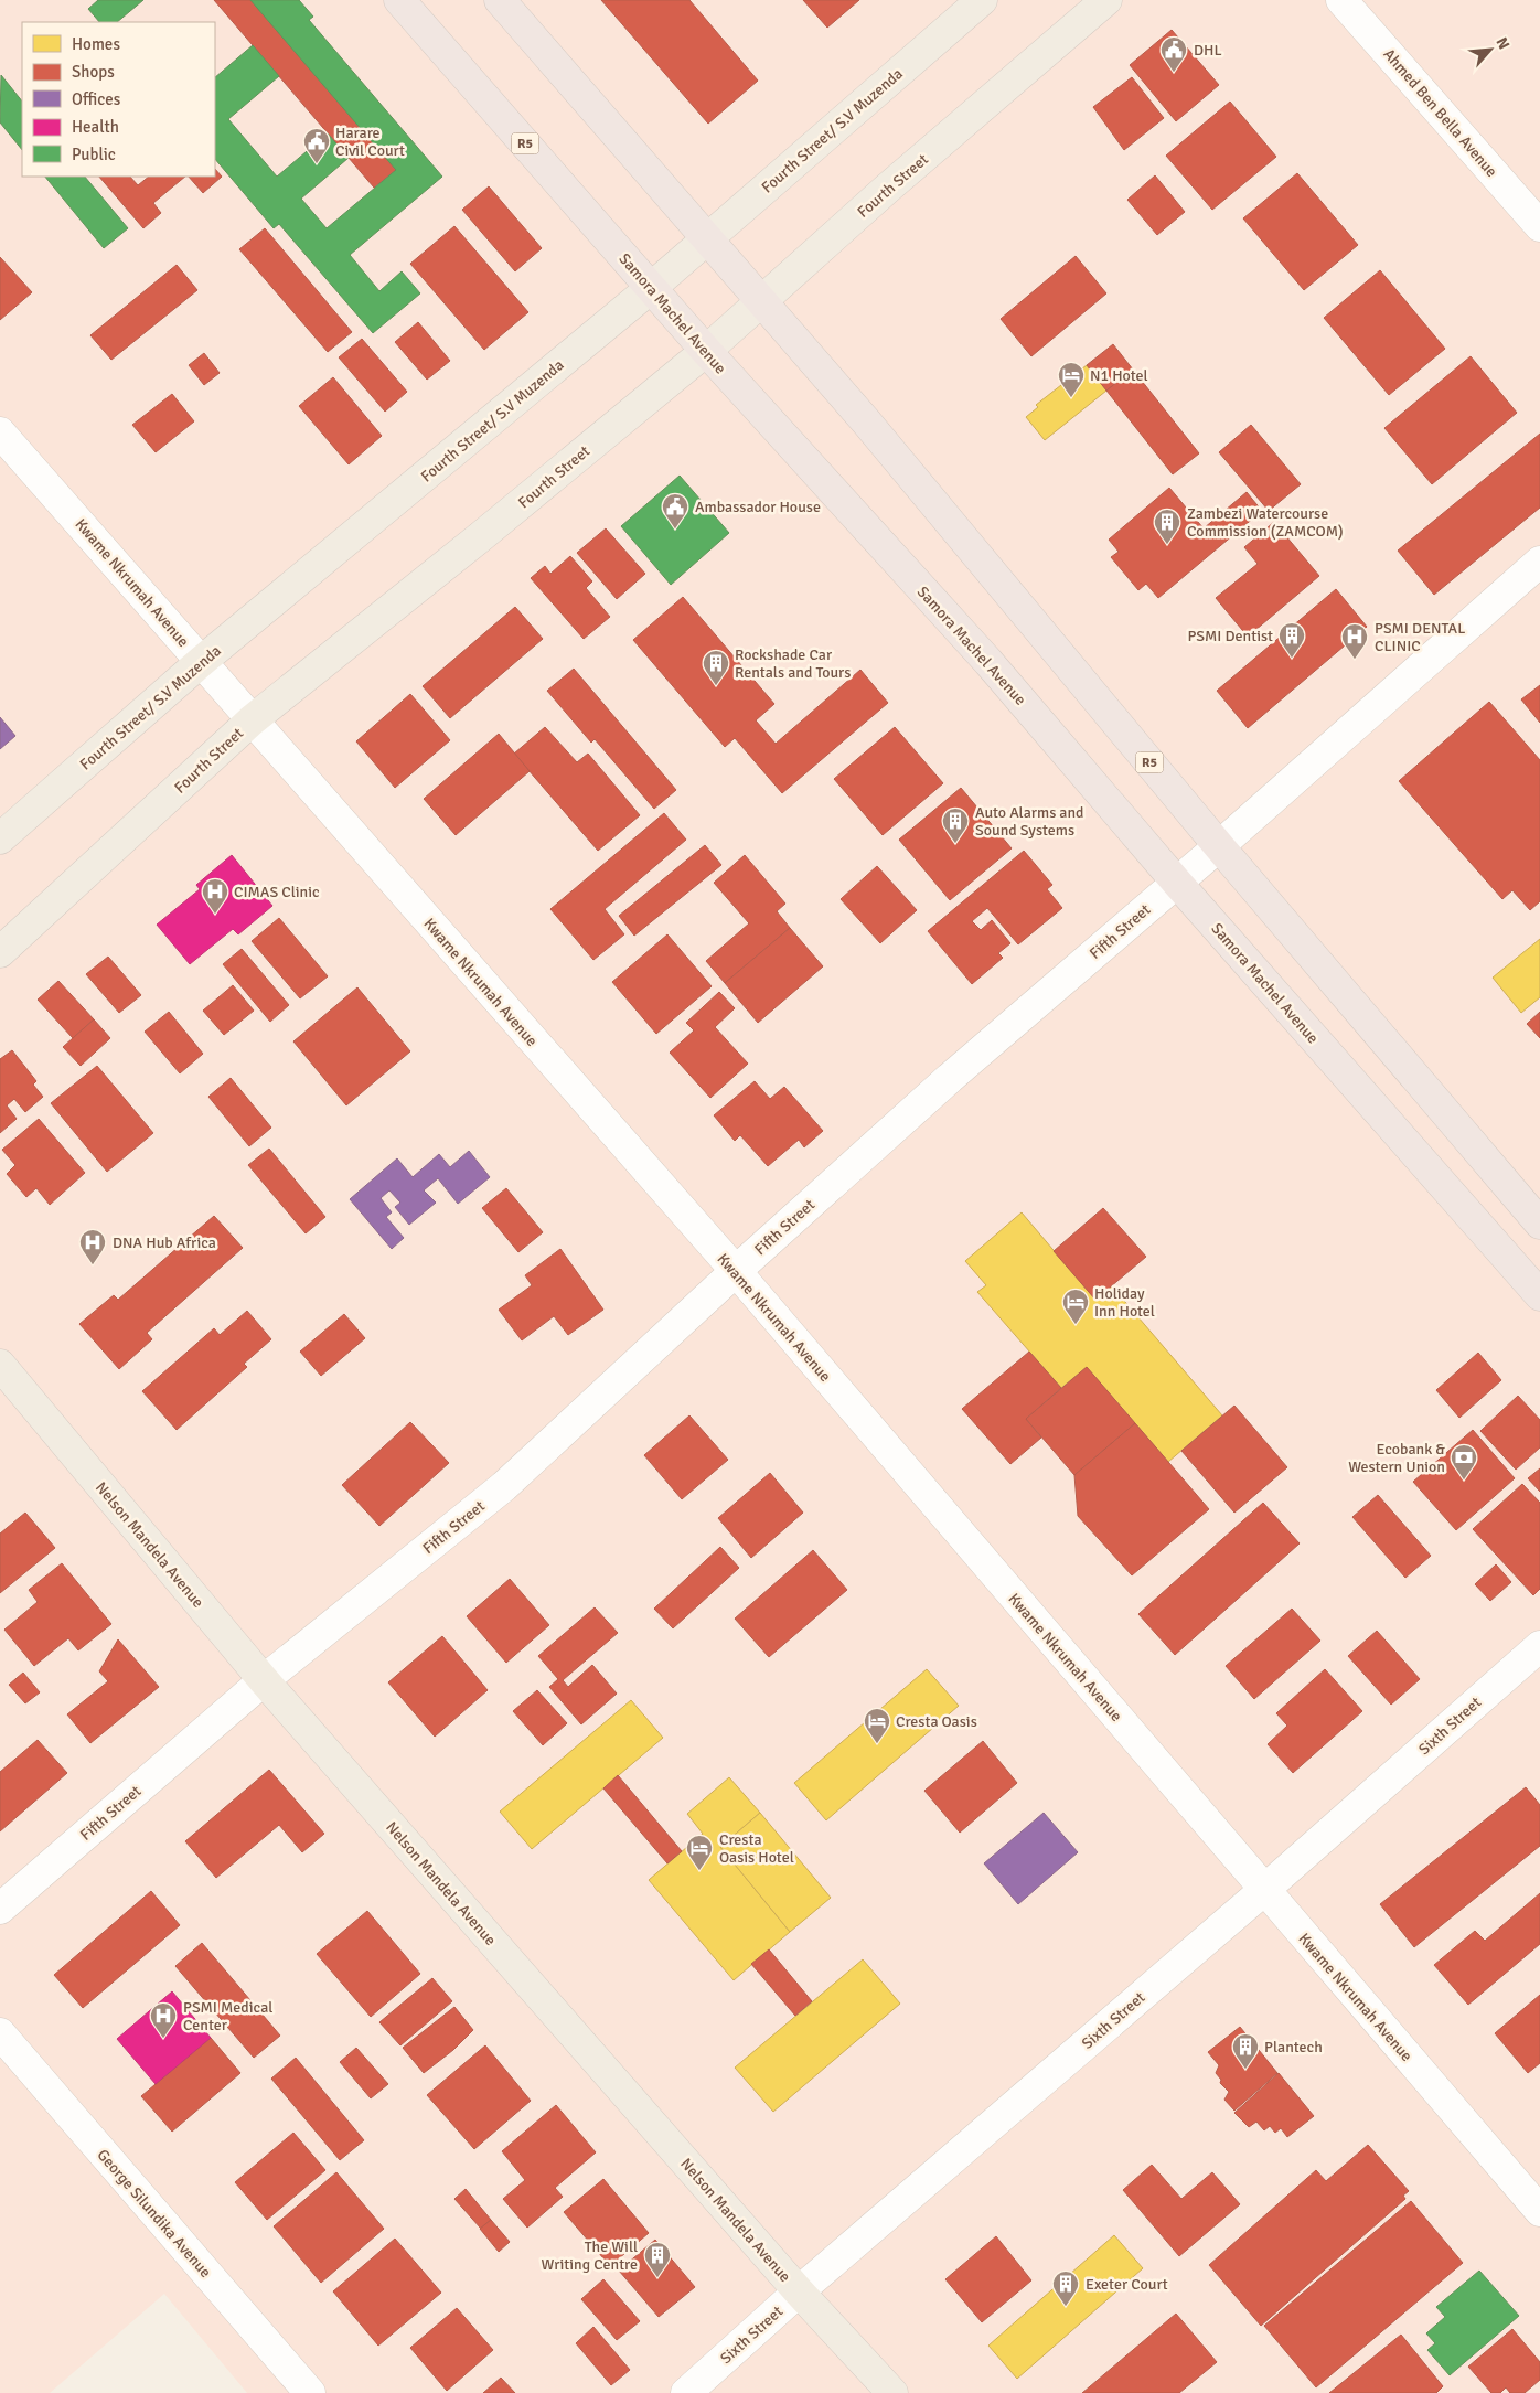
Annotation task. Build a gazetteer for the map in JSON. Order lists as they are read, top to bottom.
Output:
{
  "streets": {
    "highway": ["R5", "Samora Machel Avenue"],
    "main road": ["Fourth Street/ S.V Muzenda", "Fourth Street", "Nelson Mandela Avenue"],
    "street": [
      "Ahmed Ben Bella Avenue",
      "Kwame Nkrumah Avenue",
      "Fifth Street",
      "Sixth Street",
      "George Silundika Avenue"
    ]
  },
  "crossings": [
    ["Fourth Street/ S.V Muzenda", "R5"],
    ["Fourth Street/ S.V Muzenda", "Samora Machel Avenue"],
    ["Fourth Street/ S.V Muzenda", "Kwame Nkrumah Avenue"],
    ["R5", "Fourth Street"],
    ["R5", "Fifth Street"],
    ["Fourth Street", "Samora Machel Avenue"],
    ["Fourth Street", "Kwame Nkrumah Avenue"],
    ["Samora Machel Avenue", "Fifth Street"],
    ["Kwame Nkrumah Avenue", "Fifth Street"],
    ["Kwame Nkrumah Avenue", "Sixth Street"],
    ["Fifth Street", "Nelson Mandela Avenue"],
    ["Nelson Mandela Avenue", "Sixth Street"]
  ],
  "places": {
    "public building": ["DHL", "Harare Civil Court", "Ambassador House"],
    "hotel": [
      "N1 Hotel",
      "Holiday Inn Hotel",
      "Cresta Oasis",
      "Cresta Oasis Hotel"
    ],
    "building": [
      "Zambezi Watercourse Commission (ZAMCOM)",
      "PSMI Dentist",
      "Rockshade Car Rentals and Tours",
      "Auto Alarms and Sound Systems",
      "Plantech",
      "The Will Writing Centre",
      "Exeter Court"
    ],
    "hospital": [
      "PSMI DENTAL CLINIC",
      "CIMAS Clinic",
      "DNA Hub Africa",
      "PSMI Medical Center"
    ],
    "bank": ["Ecobank & Western Union"]
  },
  "legend": [
    "Homes",
    "Shops",
    "Offices",
    "Health",
    "Public"
  ],
  "north": "top right"
}
